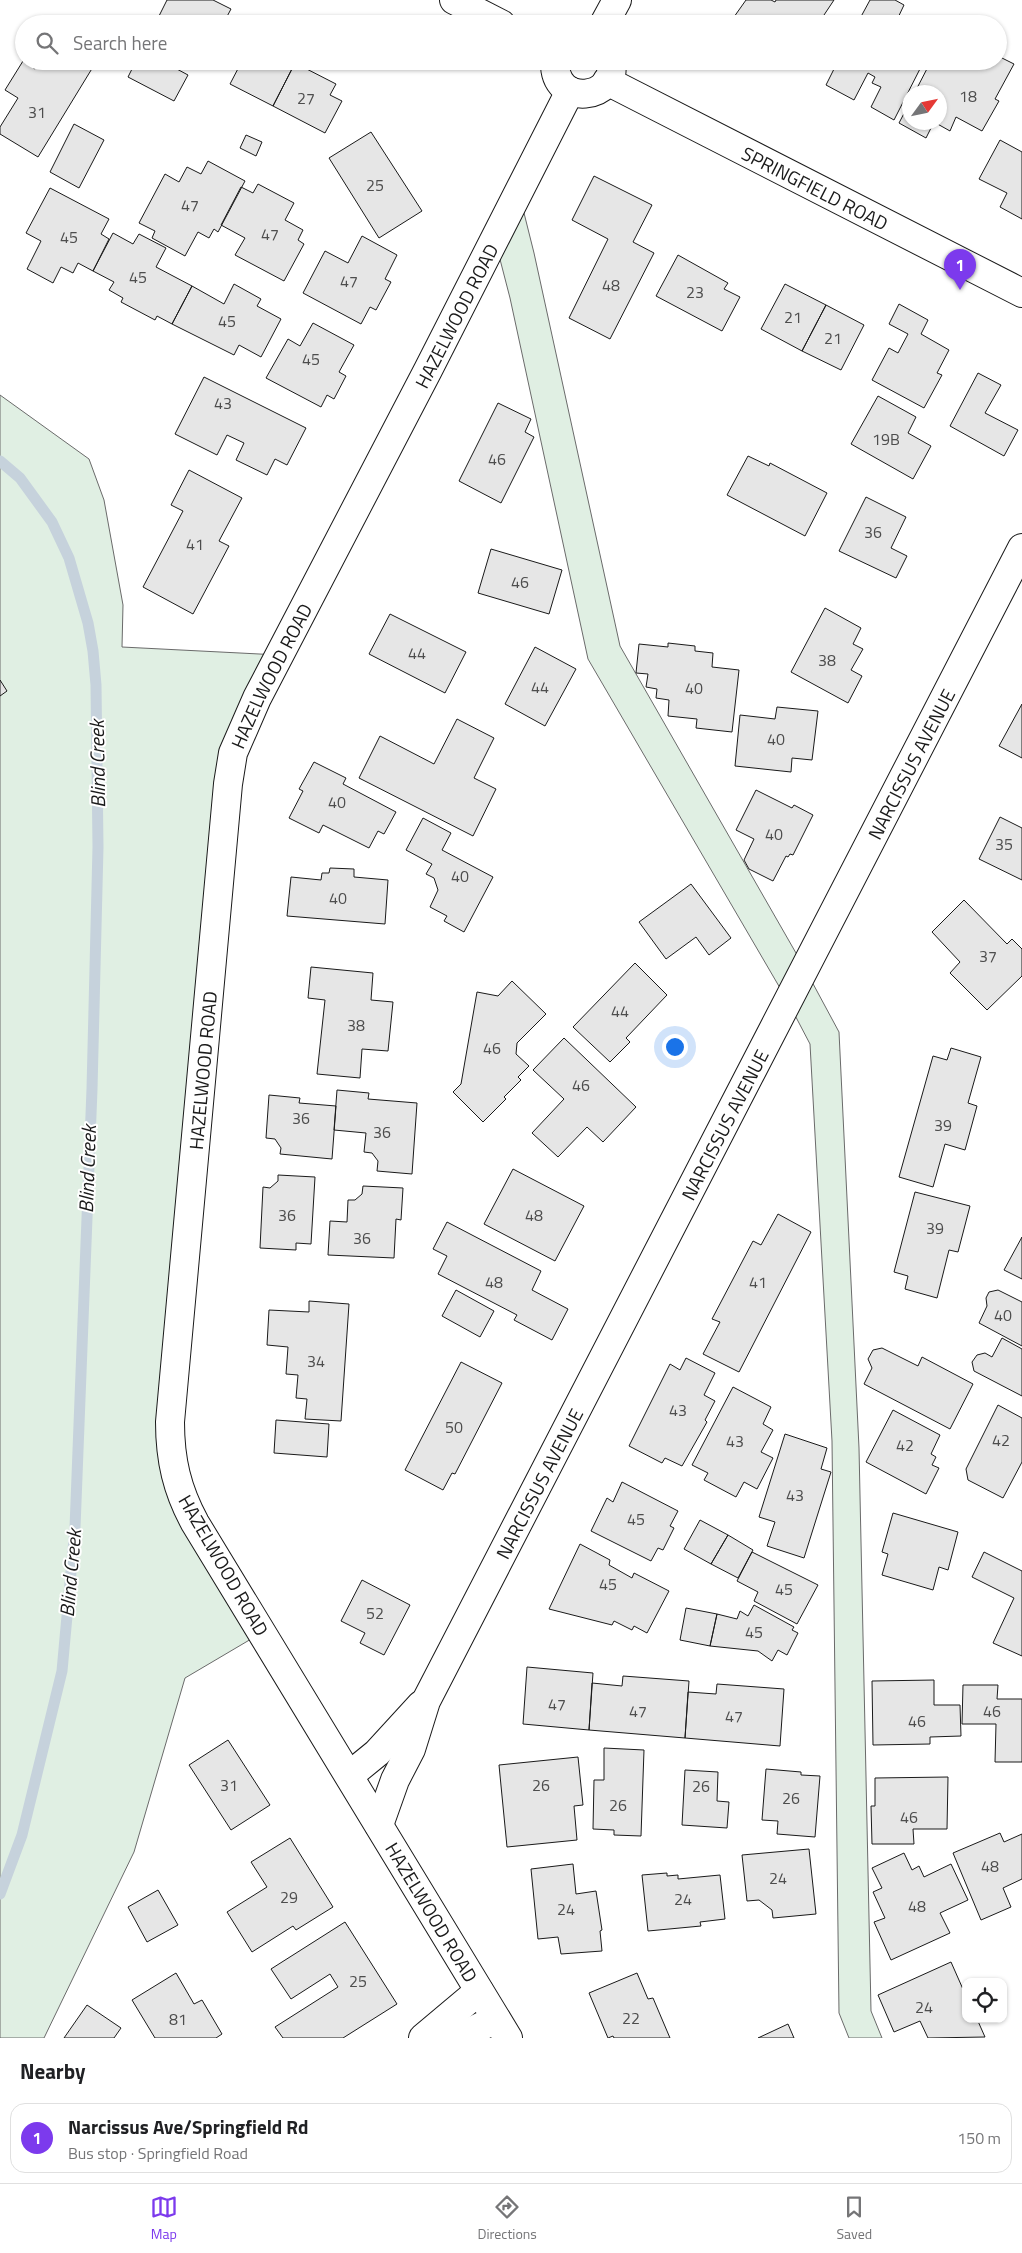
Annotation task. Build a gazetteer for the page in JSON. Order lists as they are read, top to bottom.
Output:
{
  "streets": {
    "street": ["SPRINGFIELD ROAD", "HAZELWOOD ROAD", "NARCISSUS AVENUE"]
  },
  "crossings": [
    ["HAZELWOOD ROAD", "NARCISSUS AVENUE"]
  ],
  "water": ["Blind Creek"],
  "house_numbers": [
    "18",
    "27",
    "31",
    "25",
    "47",
    "47",
    "45",
    "45",
    "47",
    "48",
    "23",
    "21",
    "45",
    "21",
    "45",
    "43",
    "19B",
    "46",
    "36",
    "41",
    "46",
    "44",
    "38",
    "44",
    "40",
    "40",
    "40",
    "40",
    "35",
    "40",
    "40",
    "37",
    "44",
    "38",
    "46",
    "46",
    "36",
    "39",
    "36",
    "36",
    "48",
    "39",
    "36",
    "48",
    "41",
    "40",
    "34",
    "43",
    "50",
    "42",
    "43",
    "42",
    "43",
    "45",
    "45",
    "45",
    "52",
    "45",
    "47",
    "47",
    "46",
    "47",
    "46",
    "31",
    "26",
    "26",
    "26",
    "26",
    "46",
    "48",
    "24",
    "29",
    "24",
    "48",
    "24",
    "25",
    "24",
    "22",
    "81"
  ],
  "north": "top right",
  "page": {
    "search": "Search here",
    "pins": "1",
    "heading": "Nearby",
    "list": [
      {
        "mark": "1",
        "name": "Narcissus Ave/Springfield Rd",
        "note": "Bus stop · Springfield Road",
        "value": "150 m"
      }
    ],
    "nav": ["Map", "Directions", "Saved"]
  }
}
